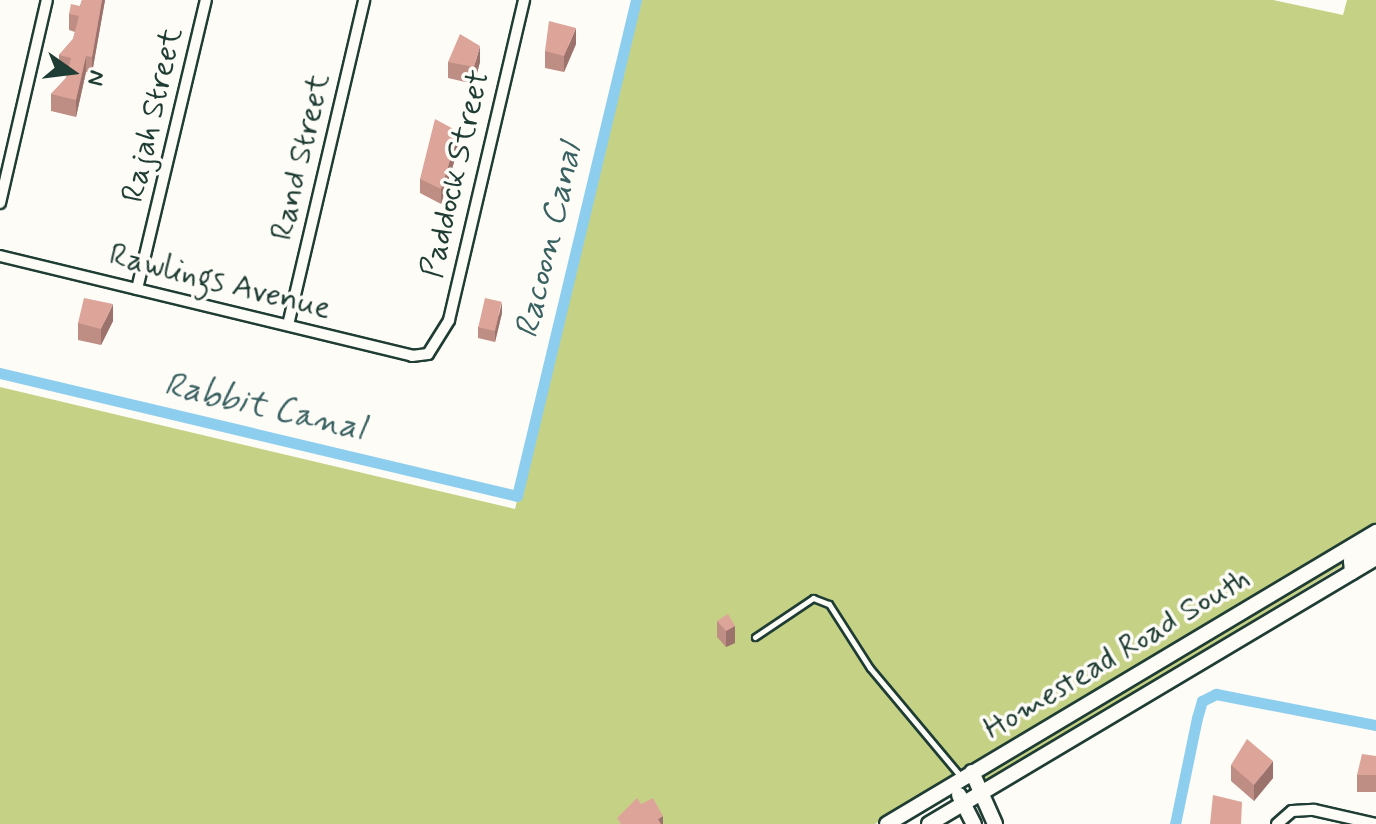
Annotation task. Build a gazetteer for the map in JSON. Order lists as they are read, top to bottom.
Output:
{
  "streets": {
    "main road": ["Homestead Road South"],
    "street": [
      "Rajah Street",
      "Rand Street",
      "Paddock Street",
      "Rawlings Avenue"
    ]
  },
  "crossings": [
    ["Rajah Street", "Rawlings Avenue"],
    ["Rand Street", "Rawlings Avenue"],
    ["Paddock Street", "Rawlings Avenue"]
  ],
  "water": ["Racoon Canal", "Rabbit Canal"],
  "north": "right"
}
